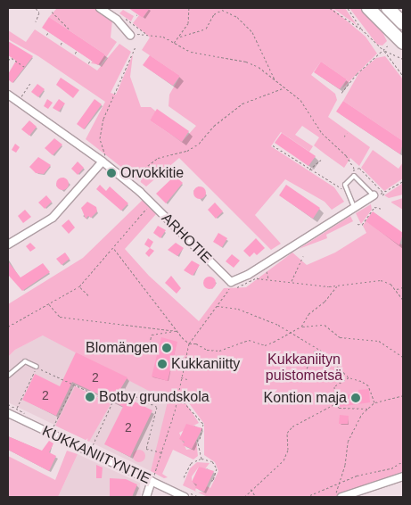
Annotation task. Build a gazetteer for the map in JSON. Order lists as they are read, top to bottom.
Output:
{
  "streets": {
    "street": ["ARHOTIE", "KUKKANIITYNTIE"]
  },
  "parks": ["Kukkaniityn puistometsä"],
  "places": [
    "Orvokkitie",
    "Blomängen",
    "Kukkaniitty",
    "Botby grundskola",
    "Kontion maja"
  ],
  "house_numbers": ["2", "2", "2"]
}
